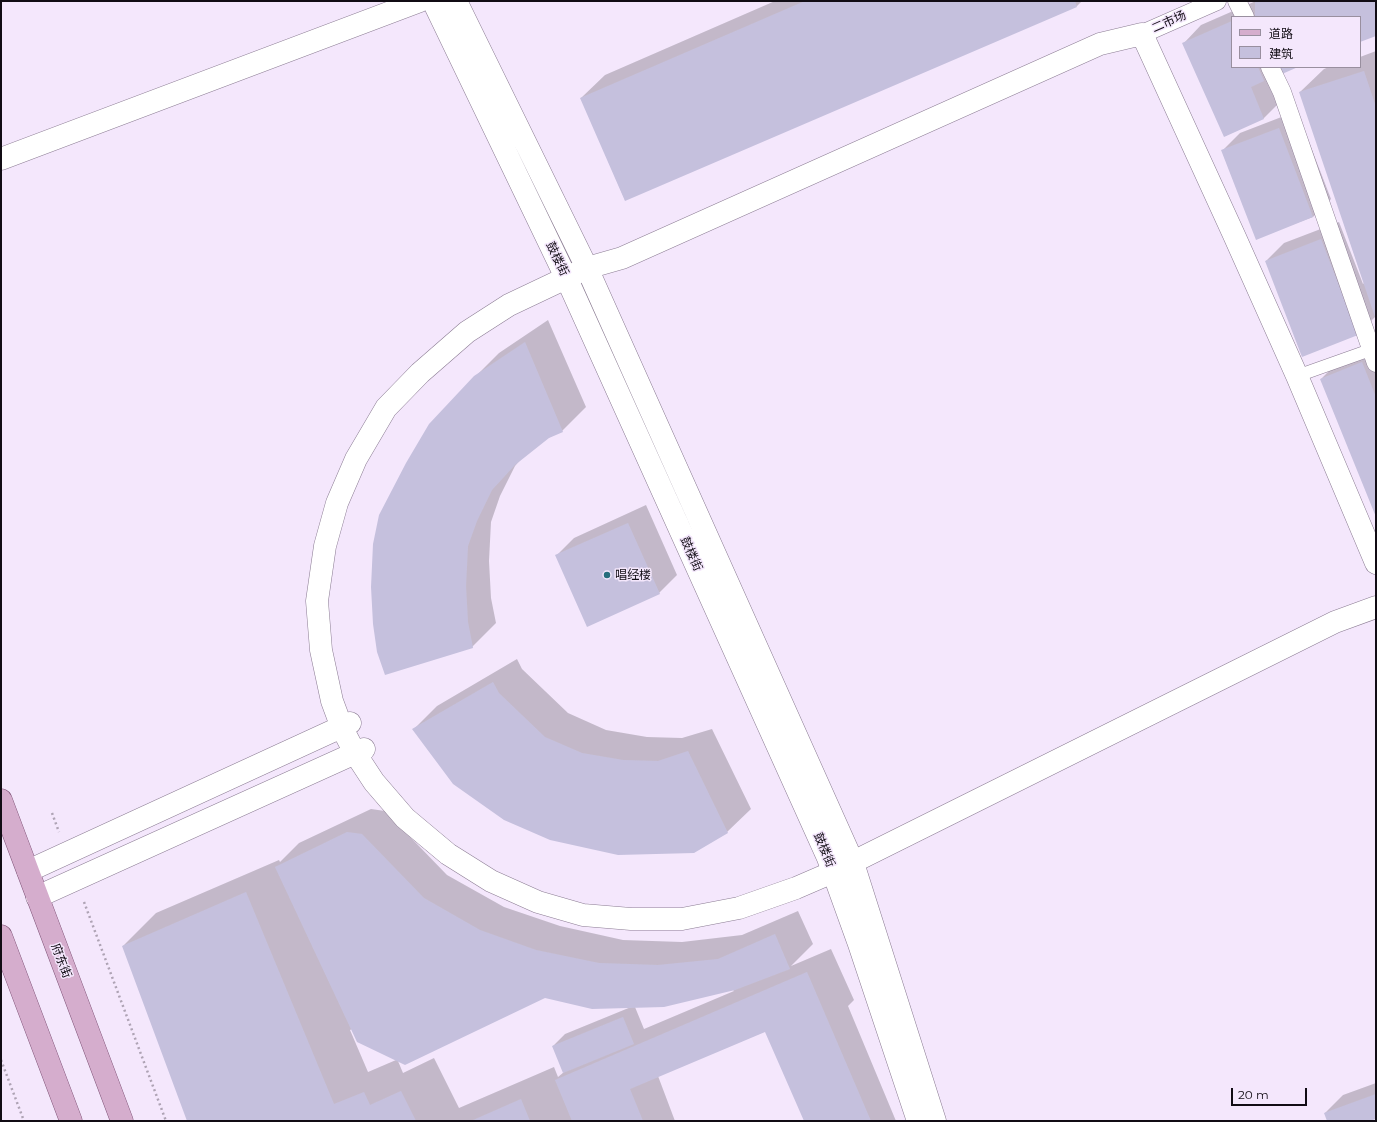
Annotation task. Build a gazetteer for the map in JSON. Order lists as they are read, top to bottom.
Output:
{
  "streets": {
    "main road": ["府东街"],
    "street": ["二市场", "鼓楼街"]
  },
  "places": ["唱经楼"],
  "legend": ["道路", "建筑"],
  "scale_bar": "20 m"
}
